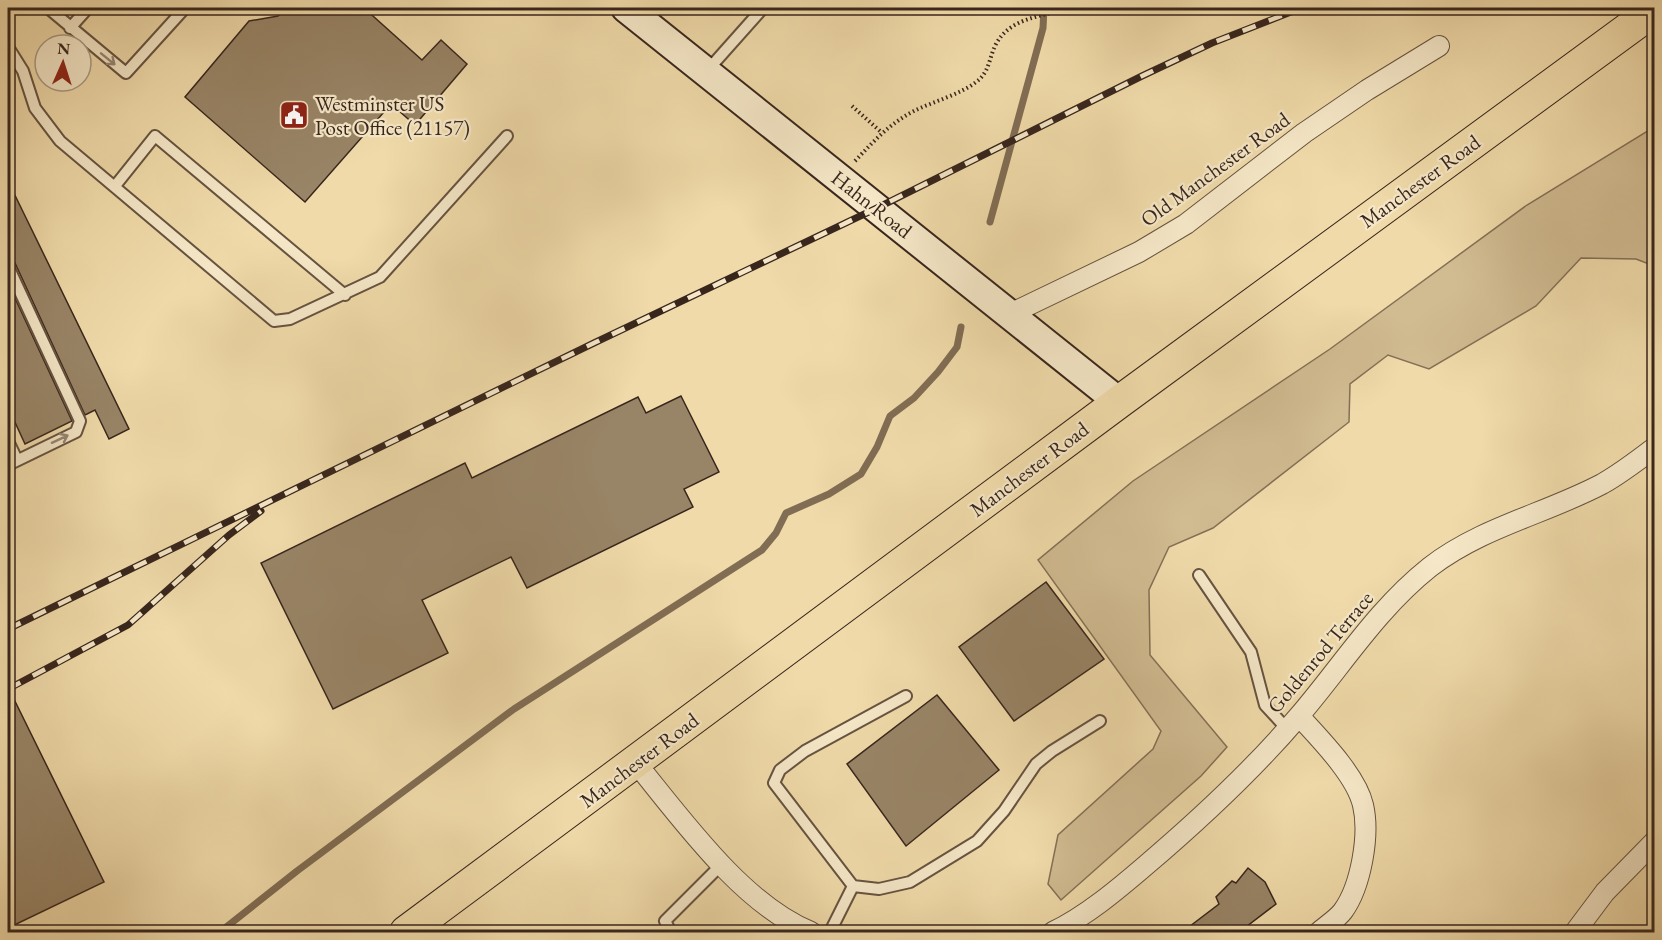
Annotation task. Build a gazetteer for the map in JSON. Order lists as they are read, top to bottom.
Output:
{
  "streets": {
    "main road": ["Manchester Road", "Hahn Road"],
    "street": ["Old Manchester Road", "Goldenrod Terrace"]
  },
  "crossings": [
    ["Old Manchester Road", "Hahn Road"],
    ["Manchester Road", "Hahn Road"]
  ],
  "places": {
    "public building": ["Westminster US Post Office (21157)"]
  },
  "north": "top"
}
